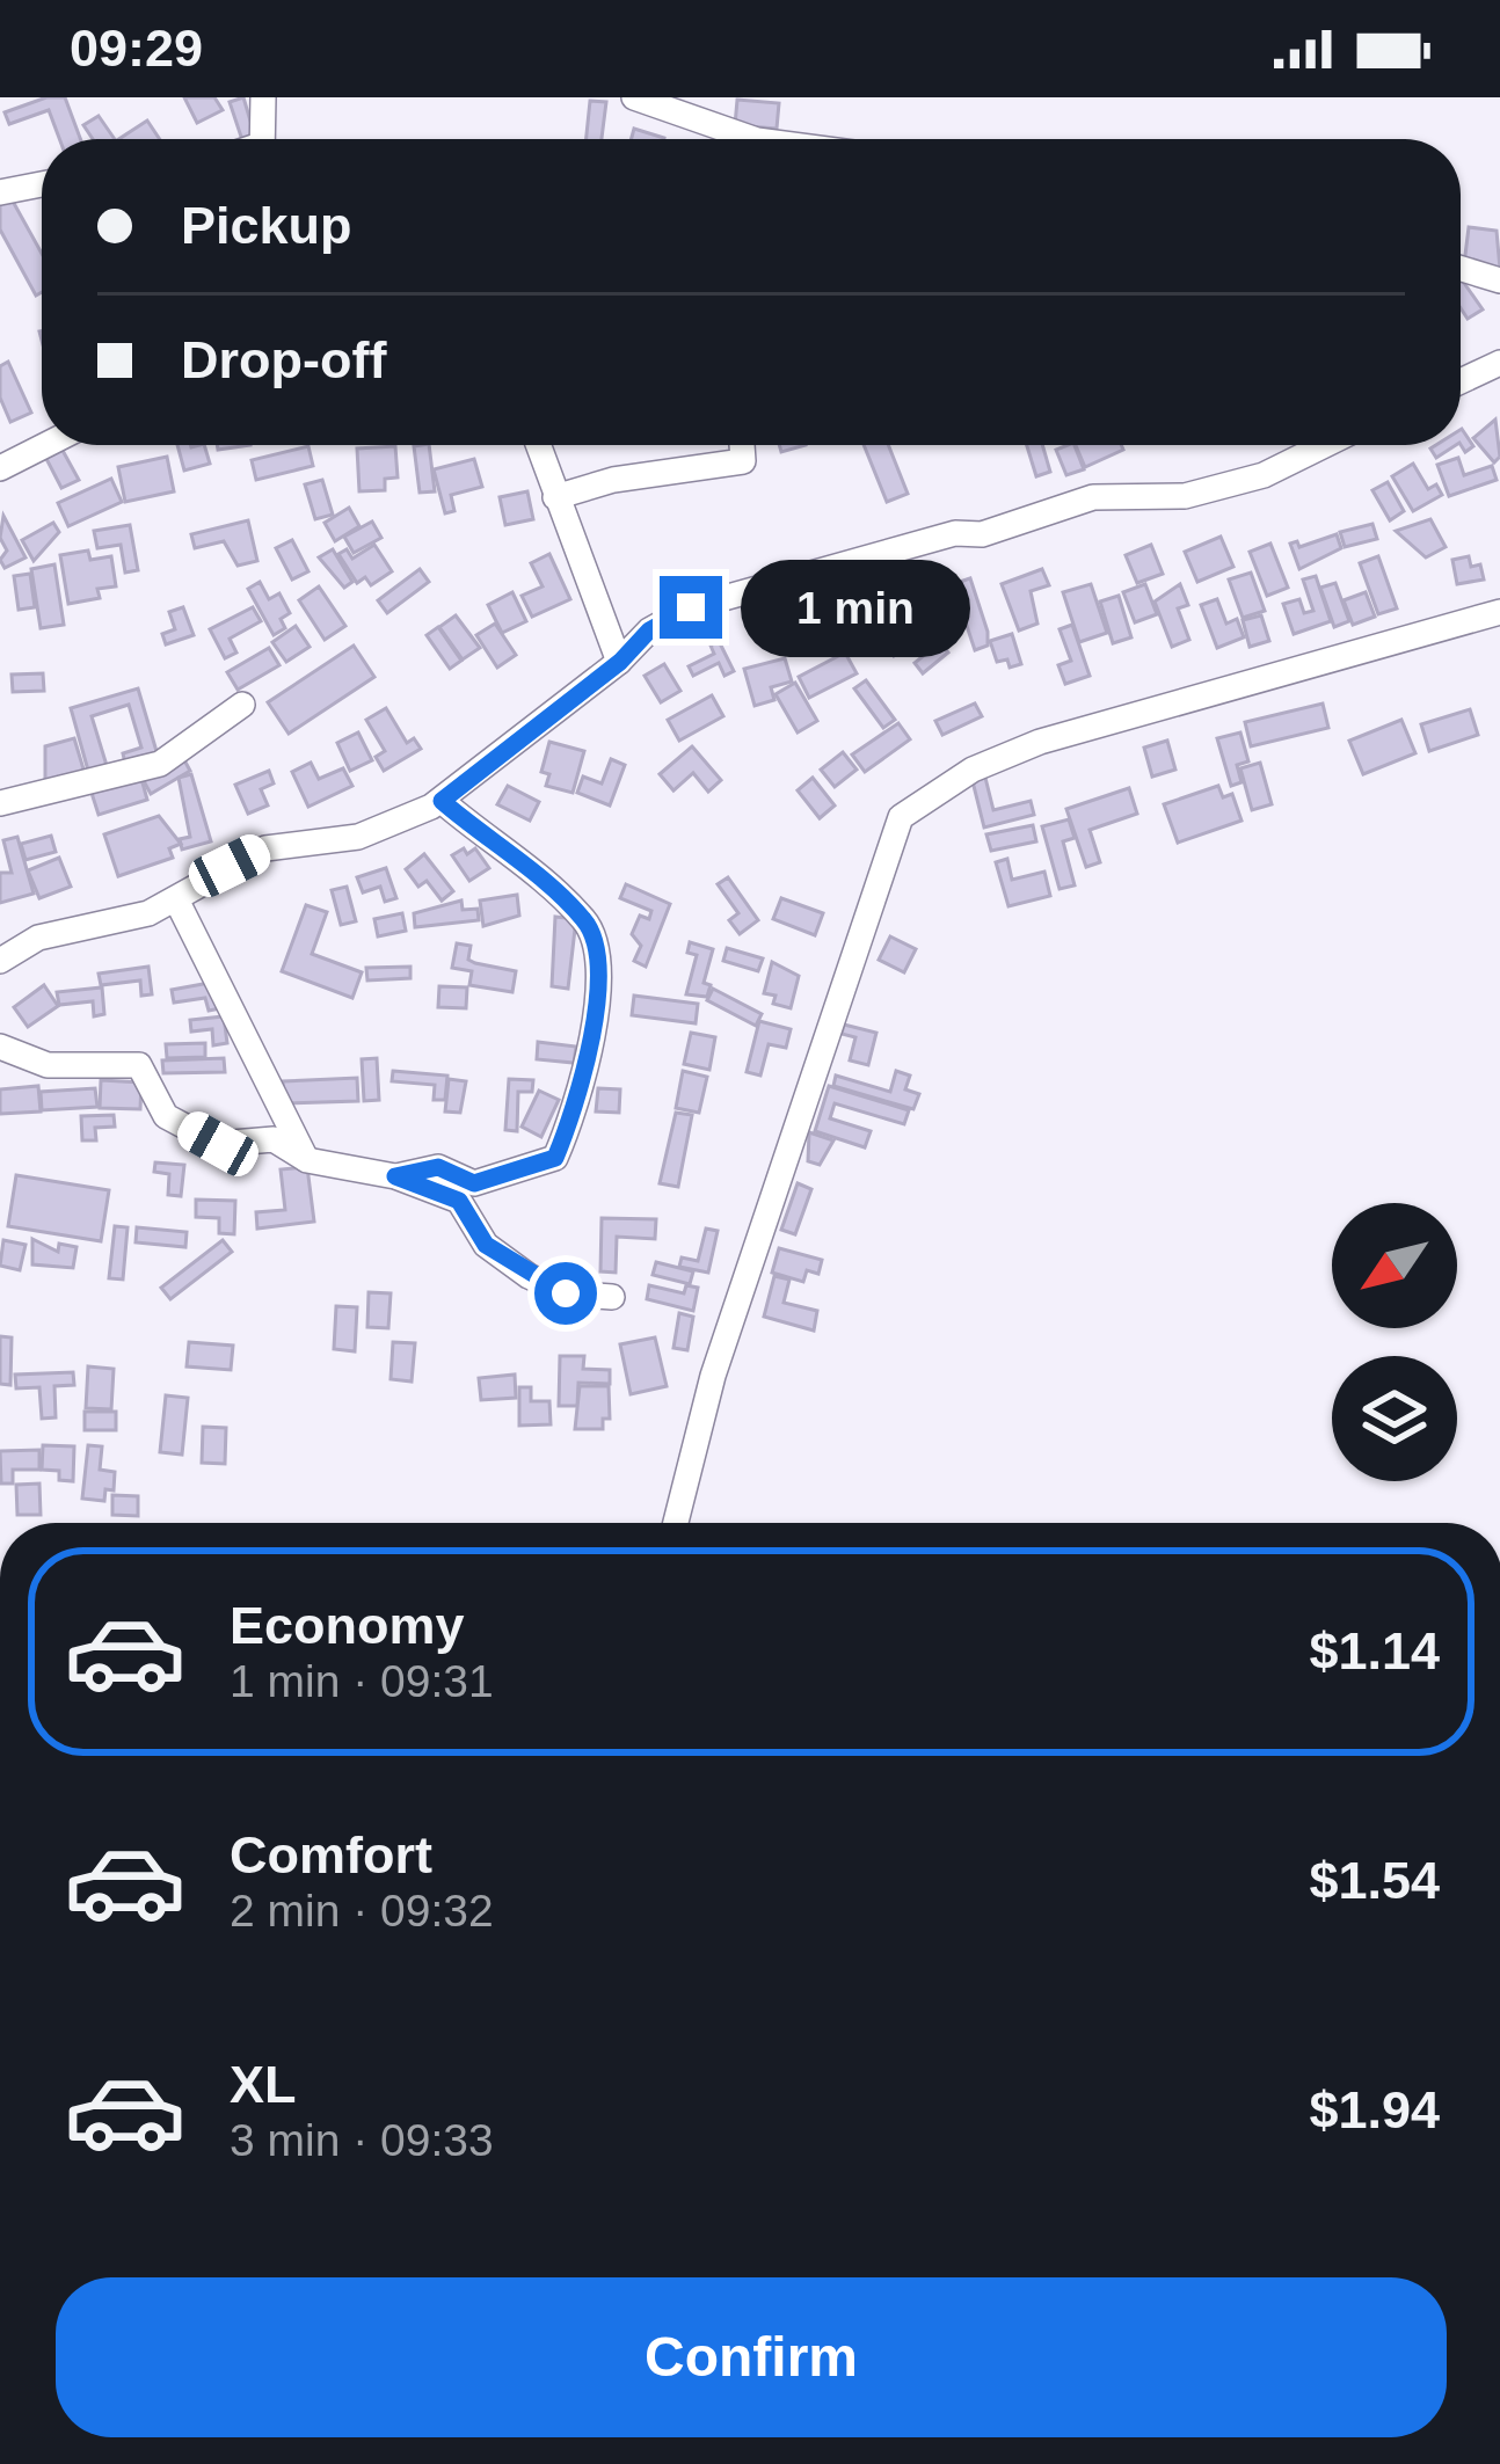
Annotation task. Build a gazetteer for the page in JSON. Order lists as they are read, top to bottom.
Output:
{
  "north": "bottom left",
  "page": {
    "status": "09:29",
    "banner": ["Pickup", "Drop-off"],
    "bubble": "1 min",
    "list": [
      {
        "name": "Economy",
        "note": "1 min · 09:31",
        "value": "$1.14"
      },
      {
        "name": "Comfort",
        "note": "2 min · 09:32",
        "value": "$1.54"
      },
      {
        "name": "XL",
        "note": "3 min · 09:33",
        "value": "$1.94"
      }
    ],
    "buttons": "Confirm"
  }
}
